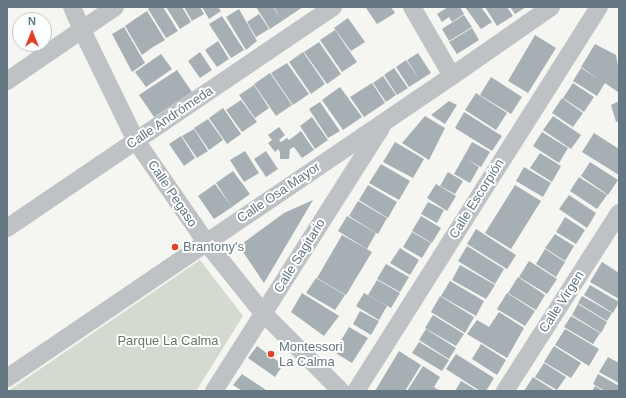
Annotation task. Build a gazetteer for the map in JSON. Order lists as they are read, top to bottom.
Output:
{
  "streets": {
    "street": [
      "Calle Andrómeda",
      "Calle Osa Mayor",
      "Calle Pegaso",
      "Calle Escorpión",
      "Calle Sagitario",
      "Calle Virgen"
    ]
  },
  "crossings": [
    ["Calle Andrómeda", "Calle Pegaso"],
    ["Calle Osa Mayor", "Calle Pegaso"],
    ["Calle Osa Mayor", "Calle Sagitario"],
    ["Calle Pegaso", "Calle Sagitario"]
  ],
  "parks": ["Parque La Calma"],
  "places": ["Brantony's", "Montessori La Calma"],
  "north": "top"
}
